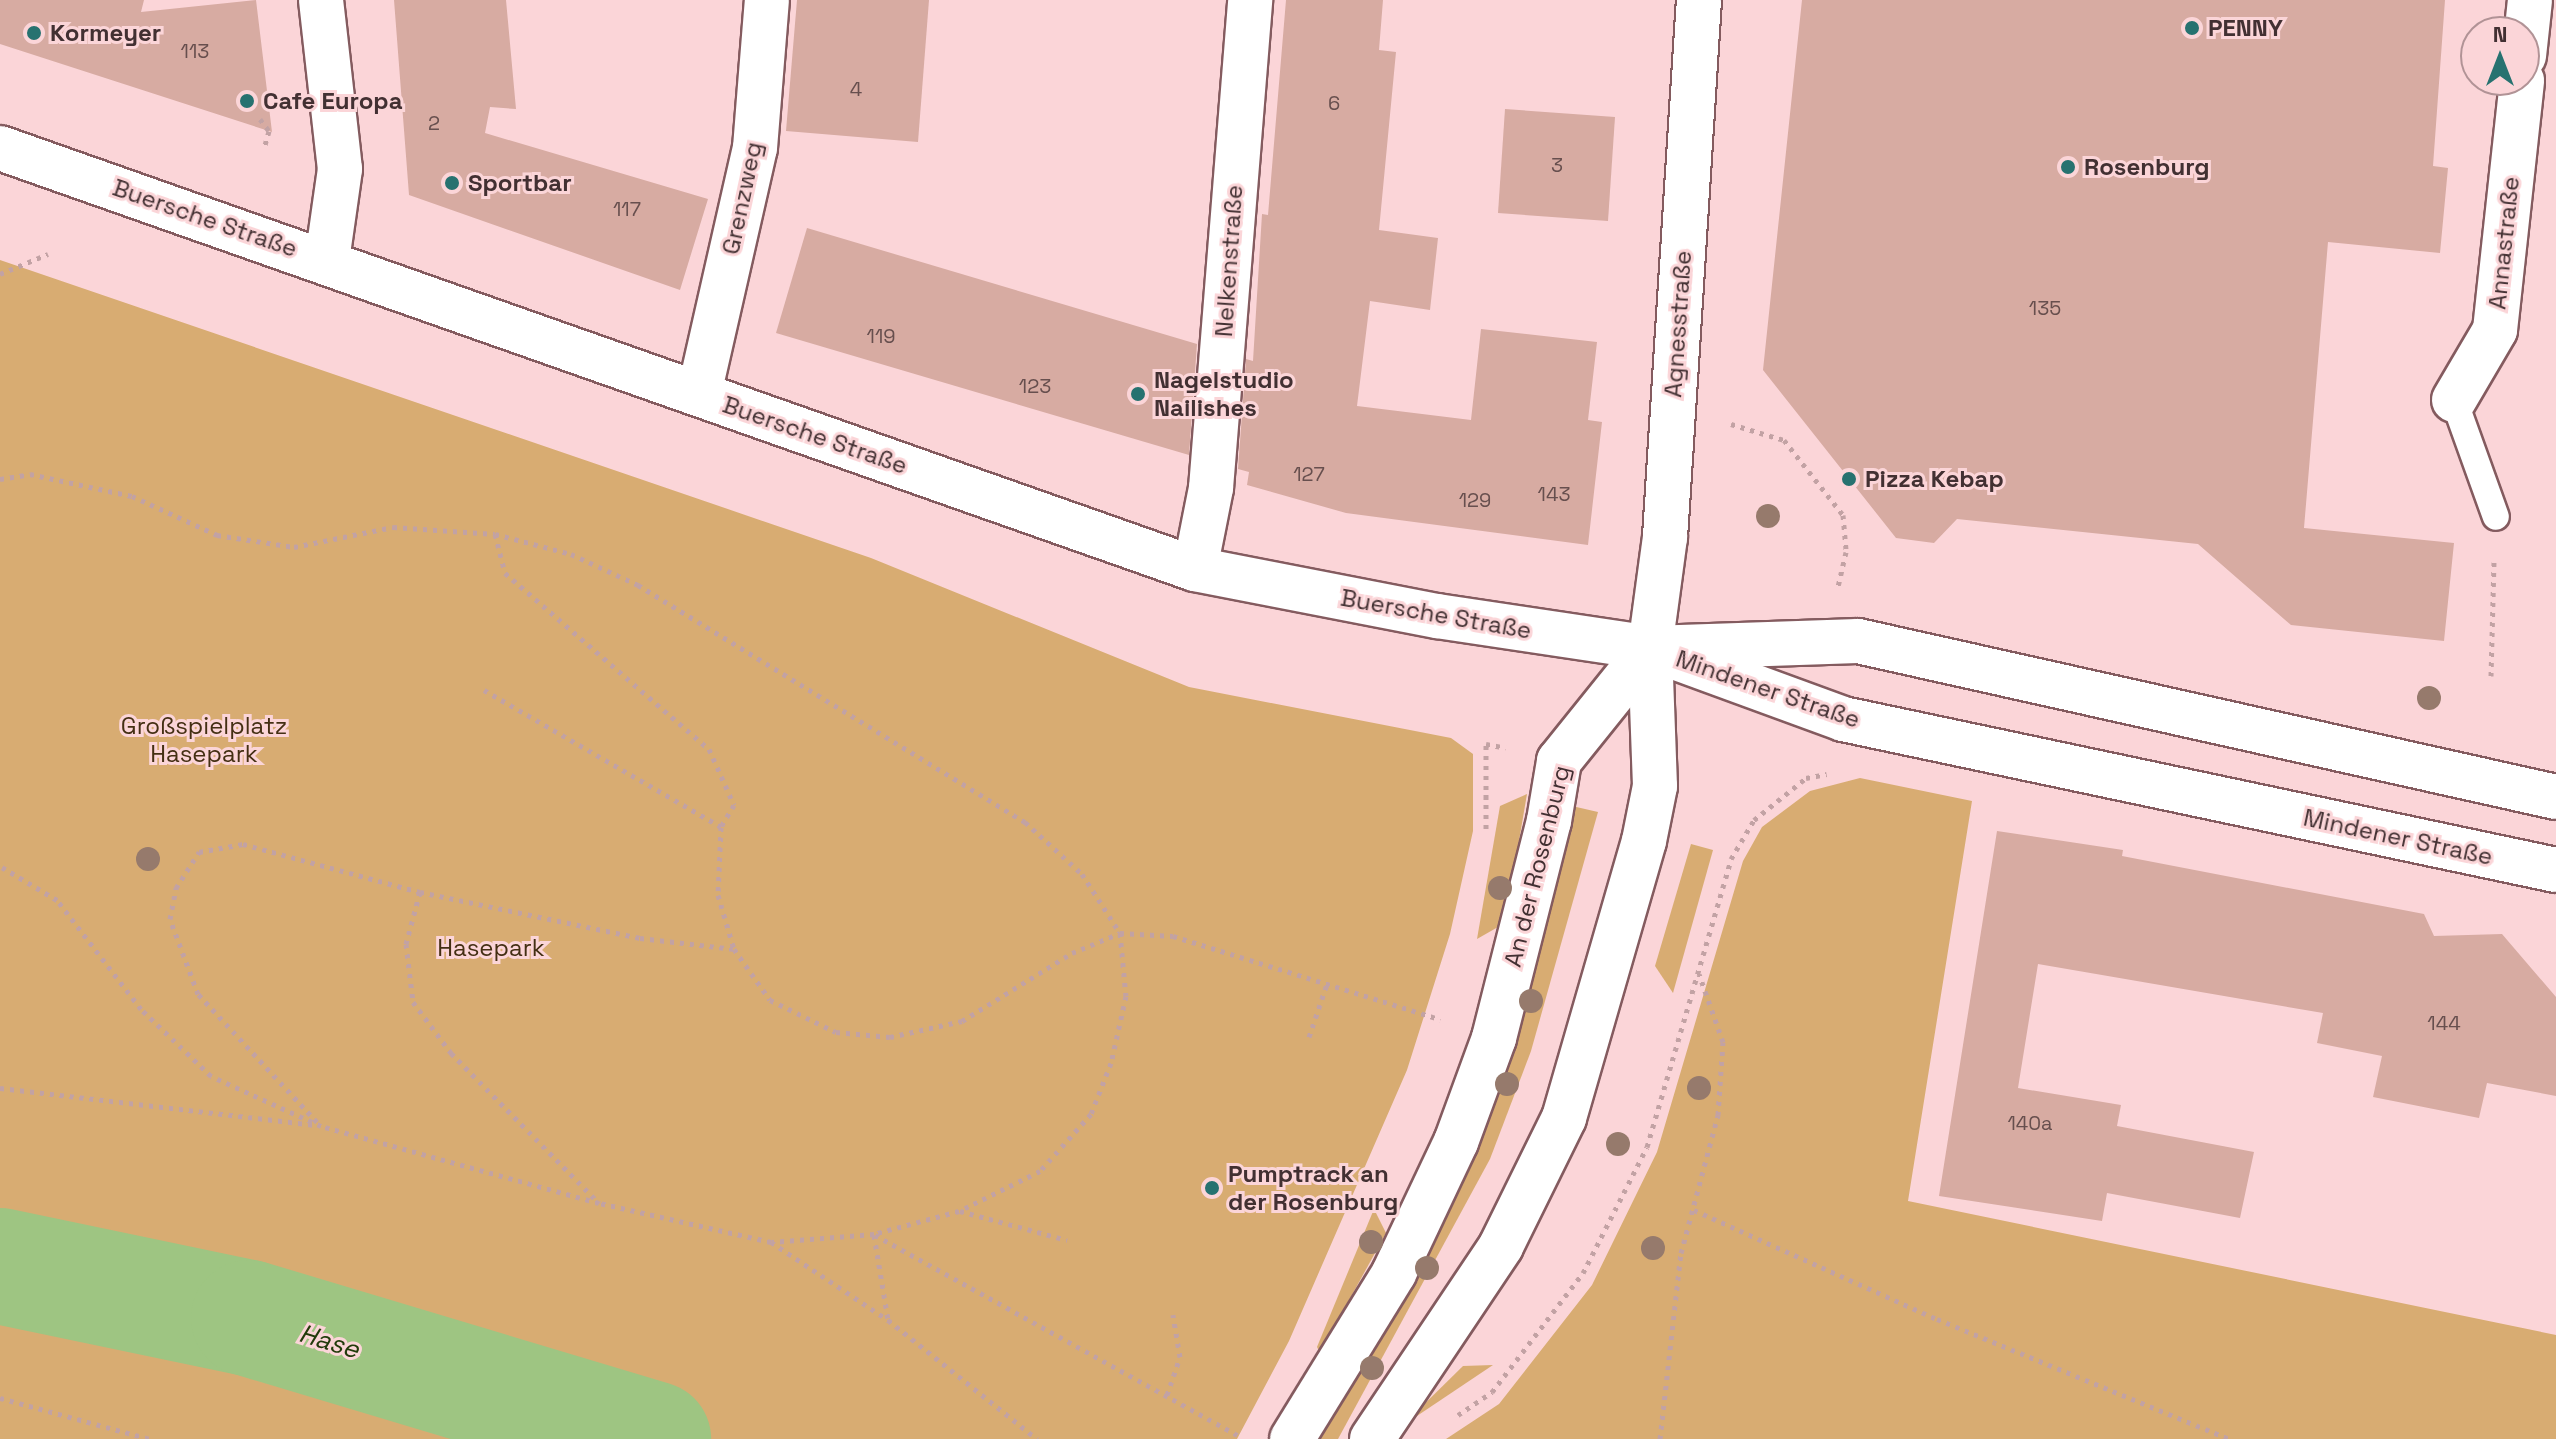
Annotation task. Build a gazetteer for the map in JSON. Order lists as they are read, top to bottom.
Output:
{
  "streets": {
    "street": [
      "Grenzweg",
      "Buersche Straße",
      "Annastraße",
      "Nelkenstraße",
      "Agnesstraße",
      "Mindener Straße",
      "An der Rosenburg"
    ]
  },
  "crossings": [
    ["Grenzweg", "Buersche Straße"],
    ["Buersche Straße", "Nelkenstraße"],
    ["Buersche Straße", "Agnesstraße"],
    ["Buersche Straße", "Mindener Straße"],
    ["Buersche Straße", "An der Rosenburg"],
    ["Agnesstraße", "Mindener Straße"],
    ["Agnesstraße", "An der Rosenburg"],
    ["Mindener Straße", "An der Rosenburg"]
  ],
  "water": ["Hase"],
  "parks": ["Großspielplatz Hasepark", "Hasepark"],
  "places": [
    "PENNY",
    "Kormeyer",
    "Cafe Europa",
    "Rosenburg",
    "Sportbar",
    "Nagelstudio Nailishes",
    "Pizza Kebap",
    "Pumptrack an der Rosenburg"
  ],
  "house_numbers": [
    "113",
    "4",
    "6",
    "2",
    "3",
    "117",
    "135",
    "119",
    "123",
    "127",
    "143",
    "129",
    "144",
    "140a"
  ],
  "north": "top"
}
